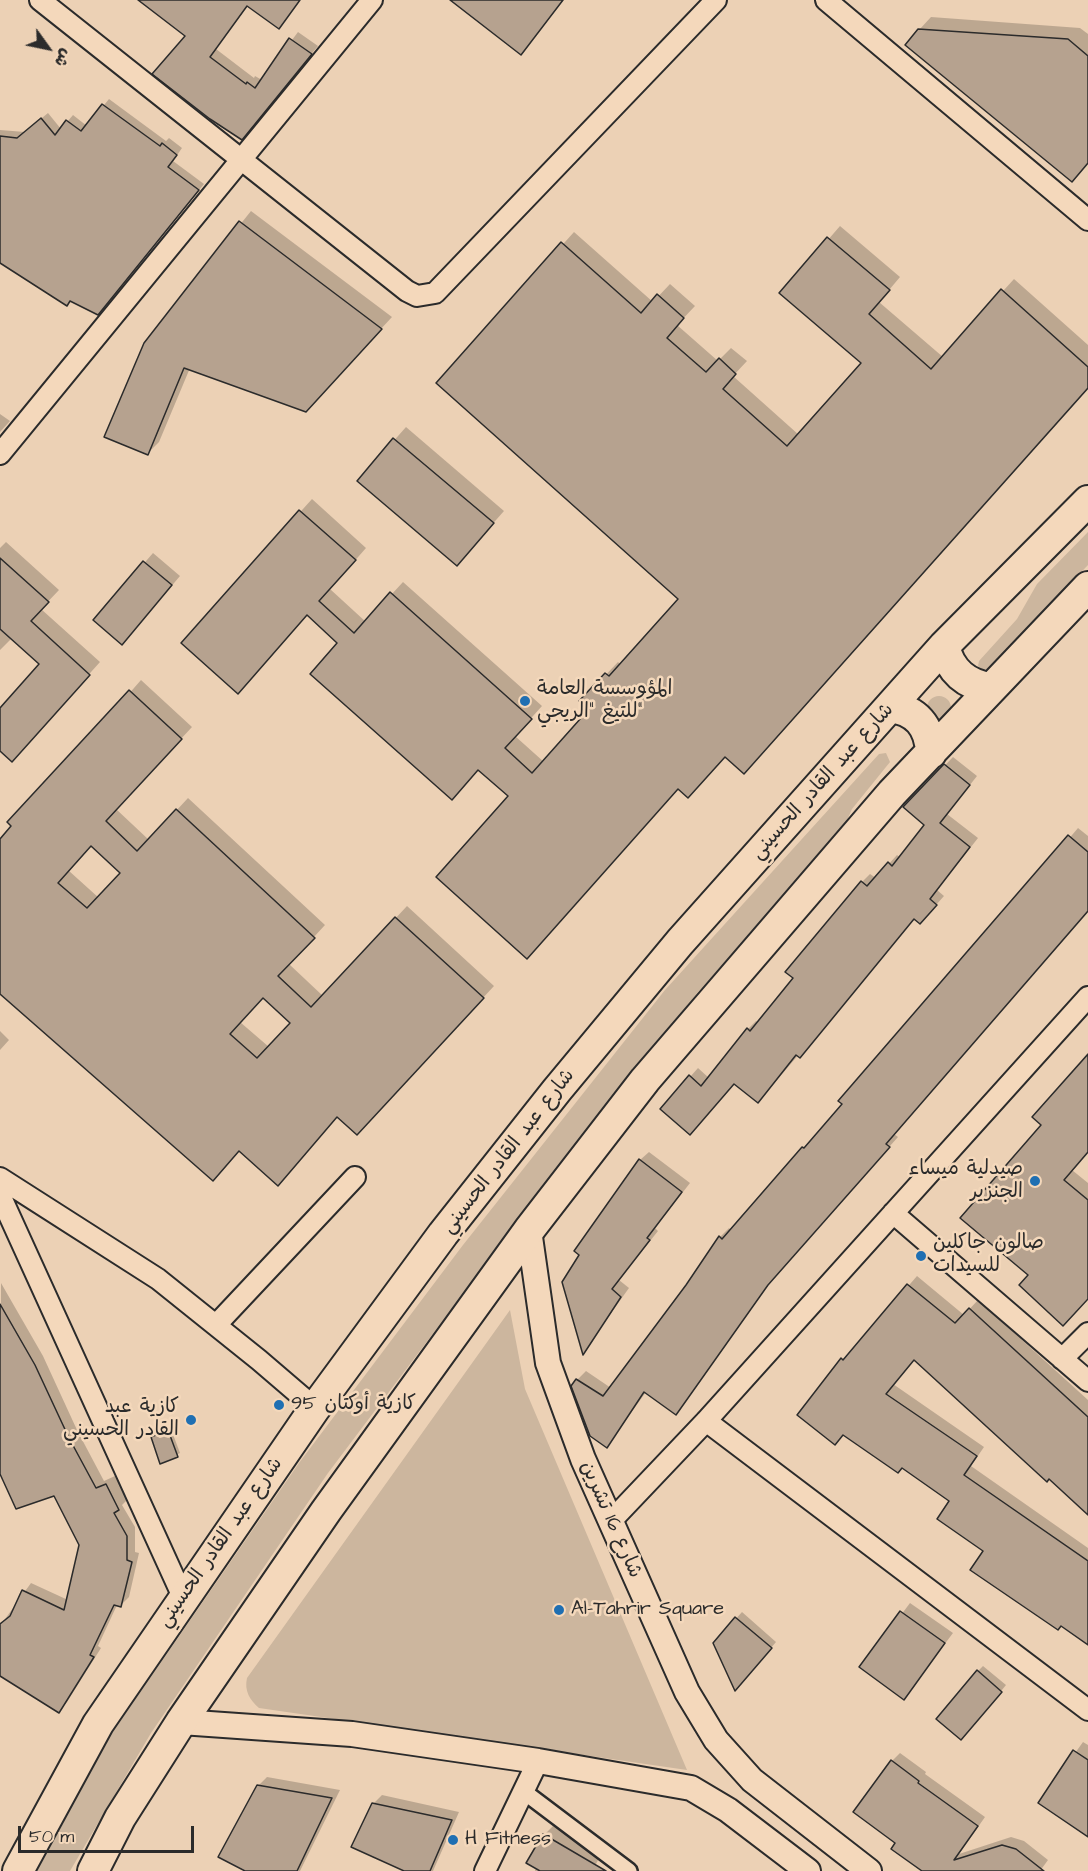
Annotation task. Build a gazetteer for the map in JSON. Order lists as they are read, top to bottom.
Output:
{
  "streets": {
    "main road": ["شارع عبد القادر الحسيني"],
    "street": ["شارع 16 تشرين"]
  },
  "places": [
    "المؤوسسة العامة للتيغ \"الريجي\"",
    "صيدلية ميساء الجنزير",
    "صالون جاكلين للسيدات",
    "كازية أوكتان 95",
    "كازية عبد القادر الحسيني",
    "Al-Tahrir Square",
    "H Fitness"
  ],
  "scale_bar": "50 m",
  "north": "bottom right"
}
